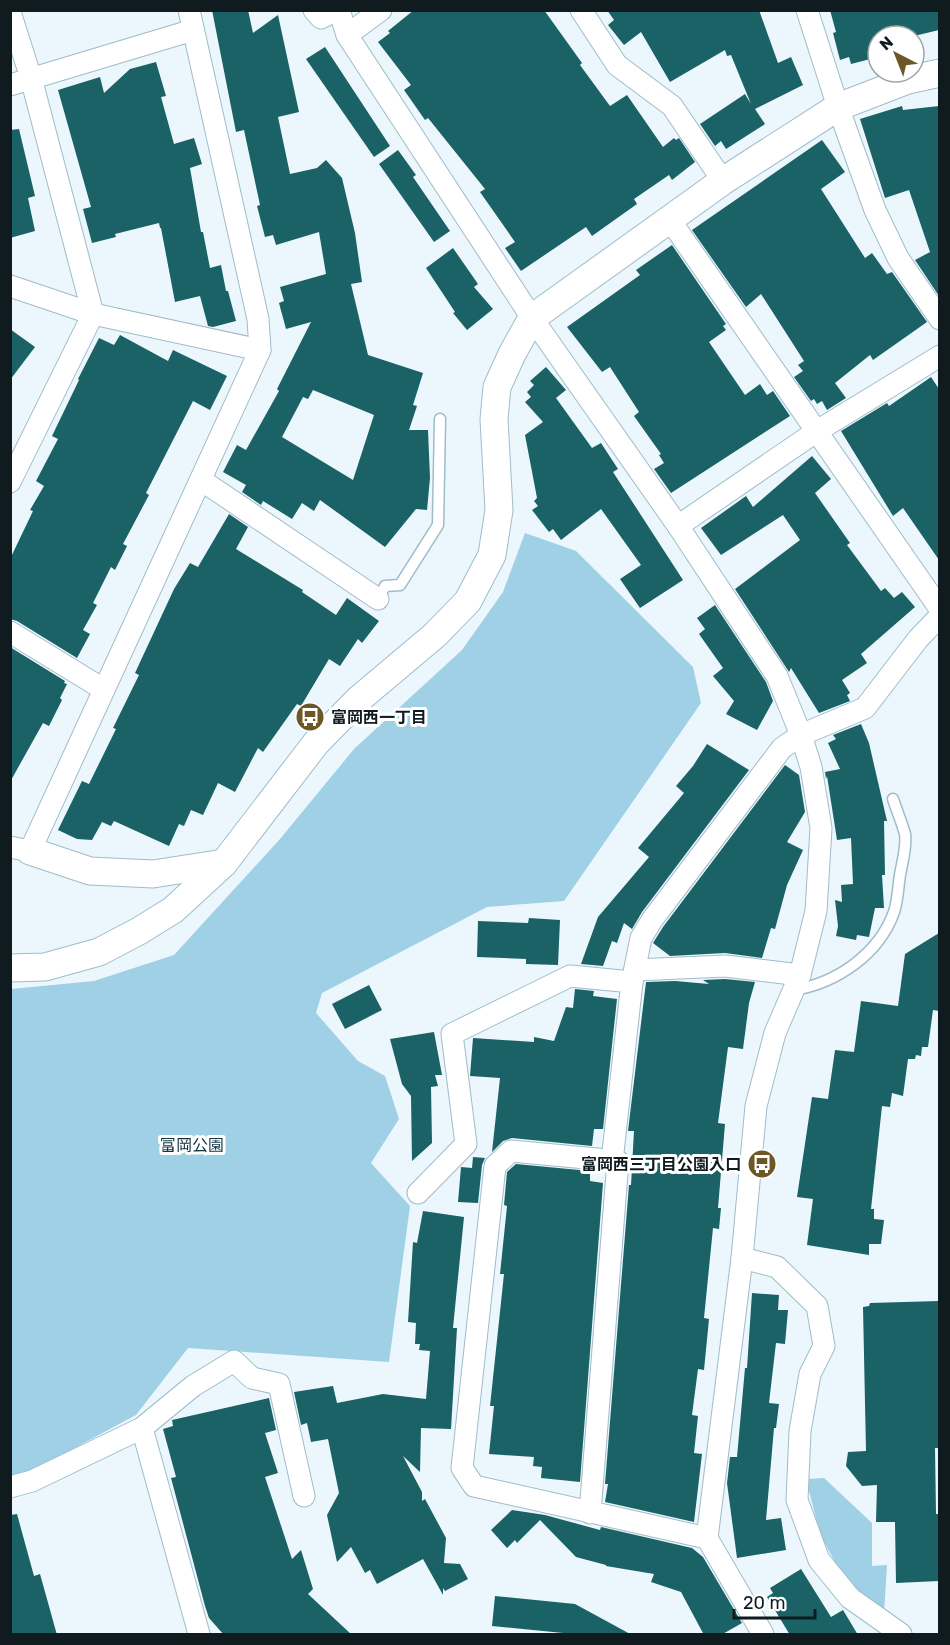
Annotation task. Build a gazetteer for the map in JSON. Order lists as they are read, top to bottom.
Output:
{
  "parks": ["富岡公園"],
  "places": {
    "bus stop": ["富岡西一丁目", "富岡西三丁目公園入口"]
  },
  "scale_bar": "20 m",
  "north": "top left"
}
